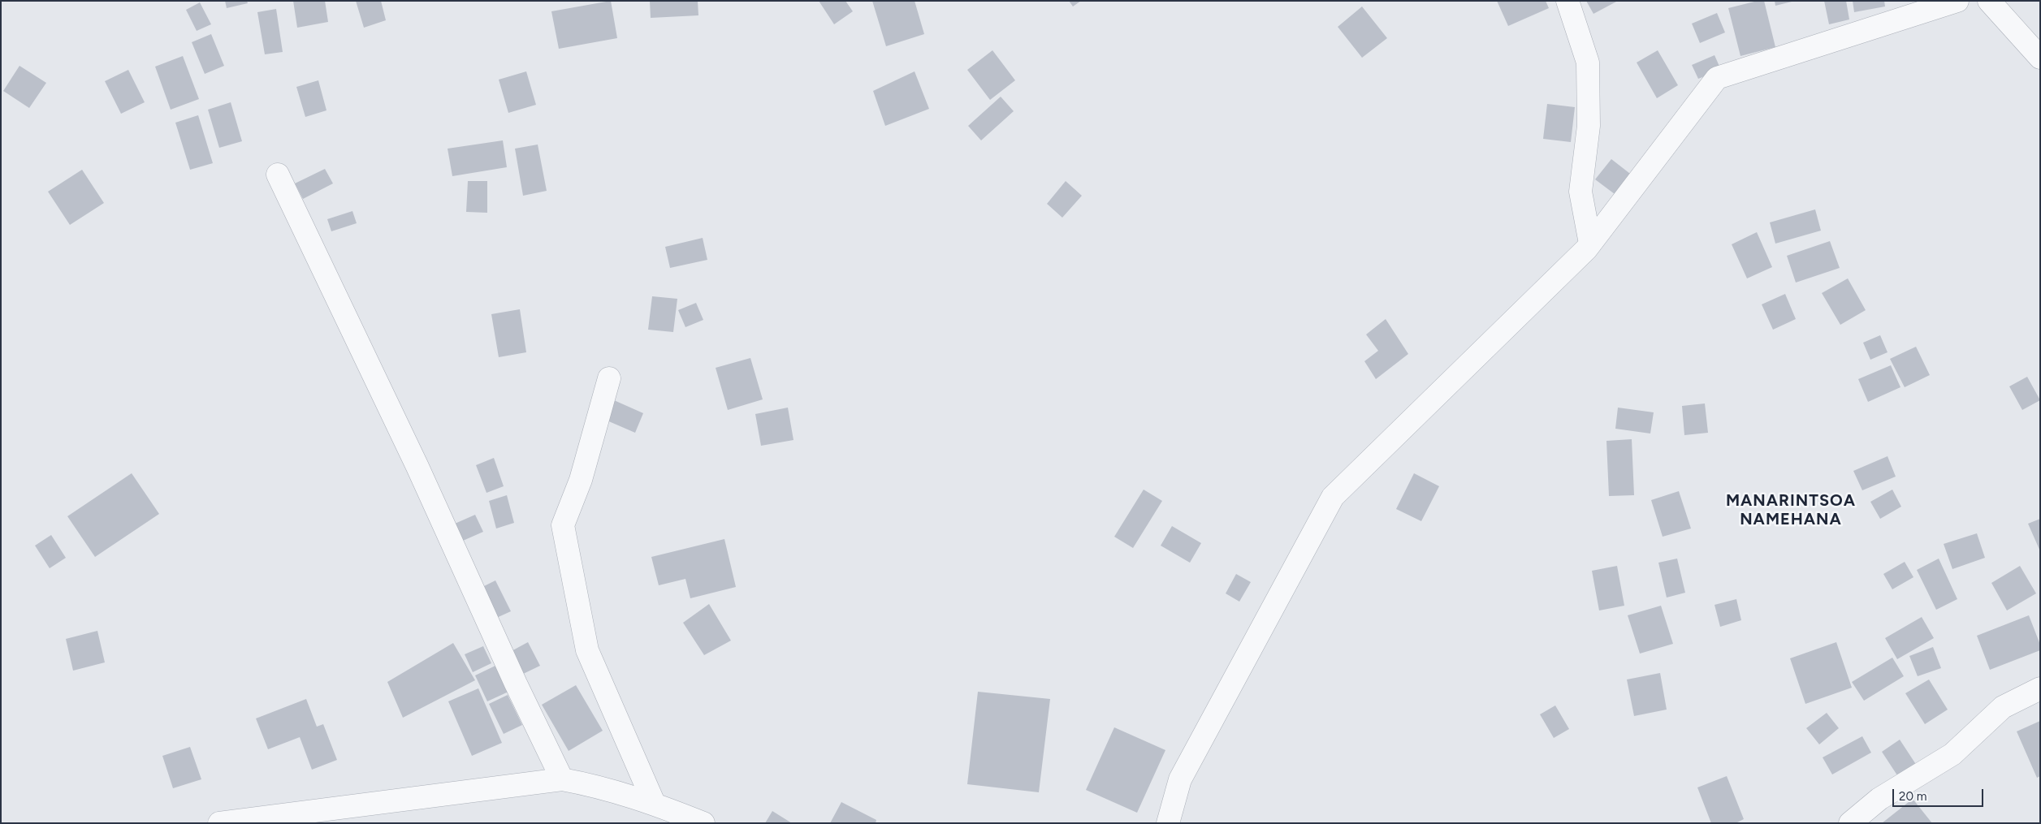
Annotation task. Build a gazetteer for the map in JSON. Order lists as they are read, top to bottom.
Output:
{
  "districts": ["MANARINTSOA NAMEHANA"],
  "scale_bar": "20 m"
}
